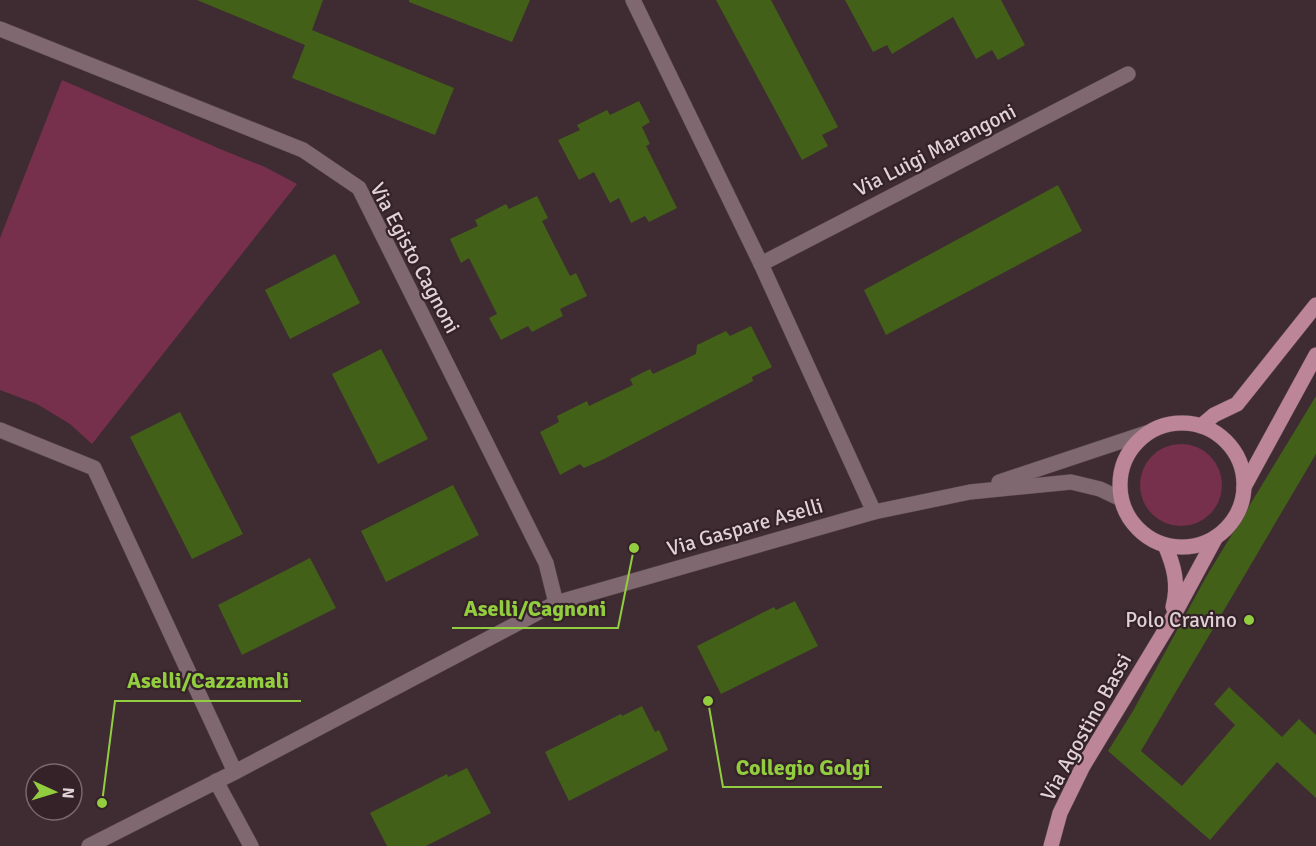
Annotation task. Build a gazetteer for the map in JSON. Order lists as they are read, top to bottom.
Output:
{
  "streets": {
    "main road": ["Via Agostino Bassi"],
    "street": ["Via Luigi Marangoni", "Via Egisto Cagnoni", "Via Gaspare Aselli"]
  },
  "crossings": [
    ["Via Egisto Cagnoni", "Via Gaspare Aselli"],
    ["Via Gaspare Aselli", "Via Agostino Bassi"]
  ],
  "places": [
    "Aselli/Cagnoni",
    "Polo Cravino",
    "Collegio Golgi",
    "Aselli/Cazzamali"
  ],
  "north": "right"
}
